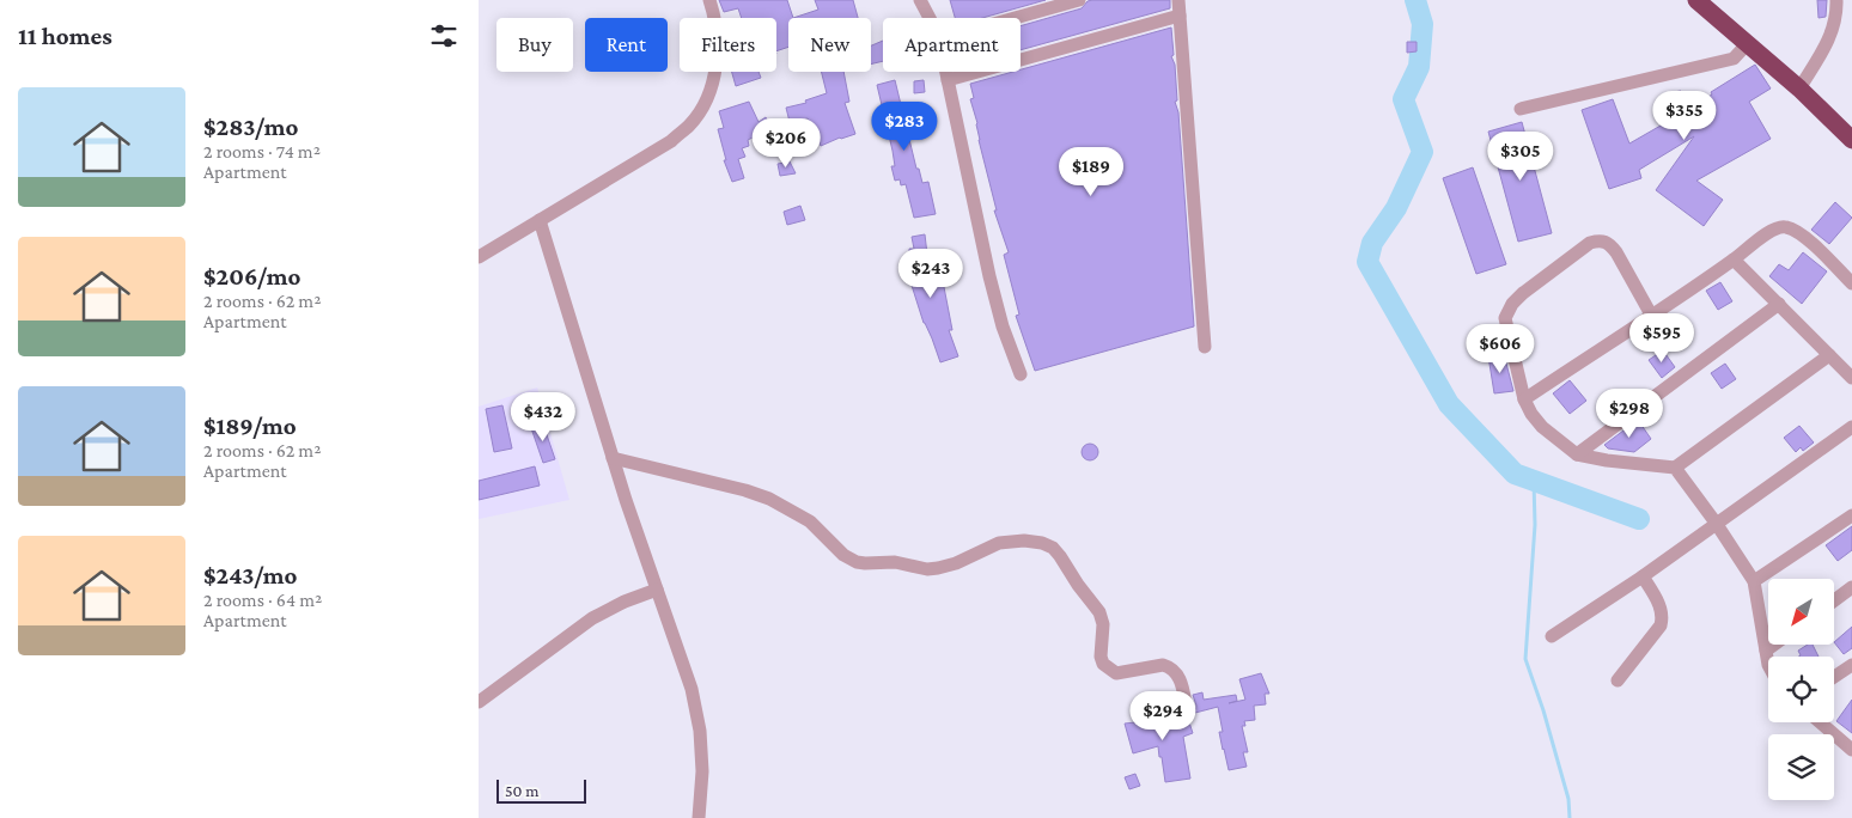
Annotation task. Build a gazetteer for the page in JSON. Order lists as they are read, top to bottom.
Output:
{
  "scale_bar": "50 m",
  "north": "bottom left",
  "page": {
    "heading": "11 homes",
    "chip": [
      "Buy",
      "Rent",
      "Filters",
      "New",
      "Apartment"
    ],
    "list": [
      {
        "name": "$283/mo",
        "note": "2 rooms · 74 m² · Apartment"
      },
      {
        "name": "$206/mo",
        "note": "2 rooms · 62 m² · Apartment"
      },
      {
        "name": "$189/mo",
        "note": "2 rooms · 62 m² · Apartment"
      },
      {
        "name": "$243/mo",
        "note": "2 rooms · 64 m² · Apartment"
      }
    ],
    "price": [
      "$355",
      "$283",
      "$206",
      "$305",
      "$189",
      "$243",
      "$595",
      "$606",
      "$298",
      "$432",
      "$294"
    ],
    "scale": "50 m"
  }
}
